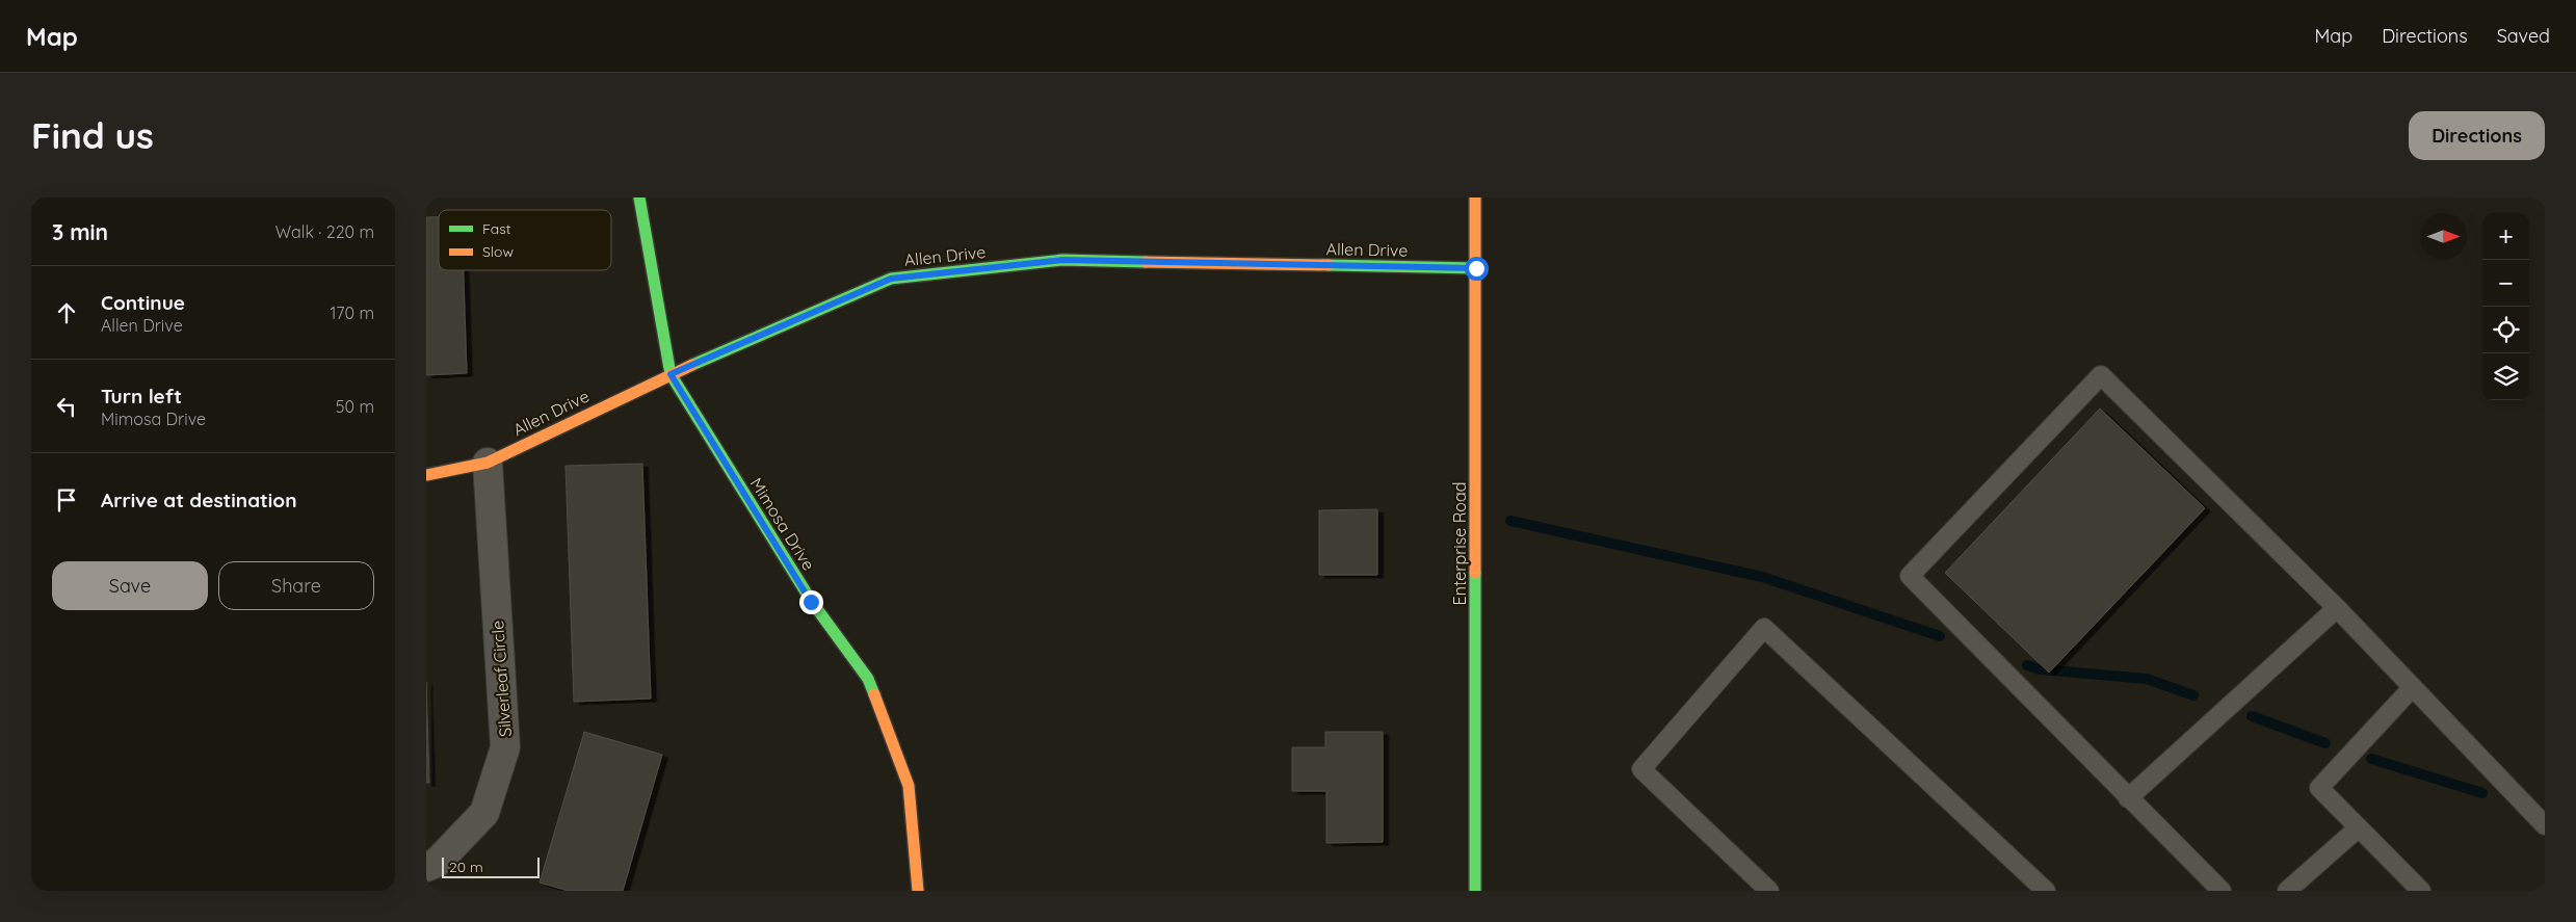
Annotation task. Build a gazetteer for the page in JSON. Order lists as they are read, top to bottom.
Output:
{
  "streets": {
    "street": [
      "Allen Drive",
      "Mimosa Drive",
      "Enterprise Road",
      "Silverleaf Circle"
    ]
  },
  "crossings": [
    ["Allen Drive", "Mimosa Drive"],
    ["Allen Drive", "Enterprise Road"],
    ["Allen Drive", "Silverleaf Circle"]
  ],
  "legend": ["Fast", "Slow"],
  "scale_bar": "20 m",
  "north": "right",
  "page": {
    "header": "Map",
    "nav": ["Map", "Directions", "Saved"],
    "buttons": [
      "Directions",
      ["Save", "Share"]
    ],
    "title": "Find us",
    "heading": ["3 min", "Walk · 220 m"],
    "map_buttons": ["+", "−"],
    "list": [
      ["Continue", "Allen Drive", "170 m"],
      ["Turn left", "Mimosa Drive", "50 m"],
      "Arrive at destination"
    ],
    "scale": "20 m"
  }
}
